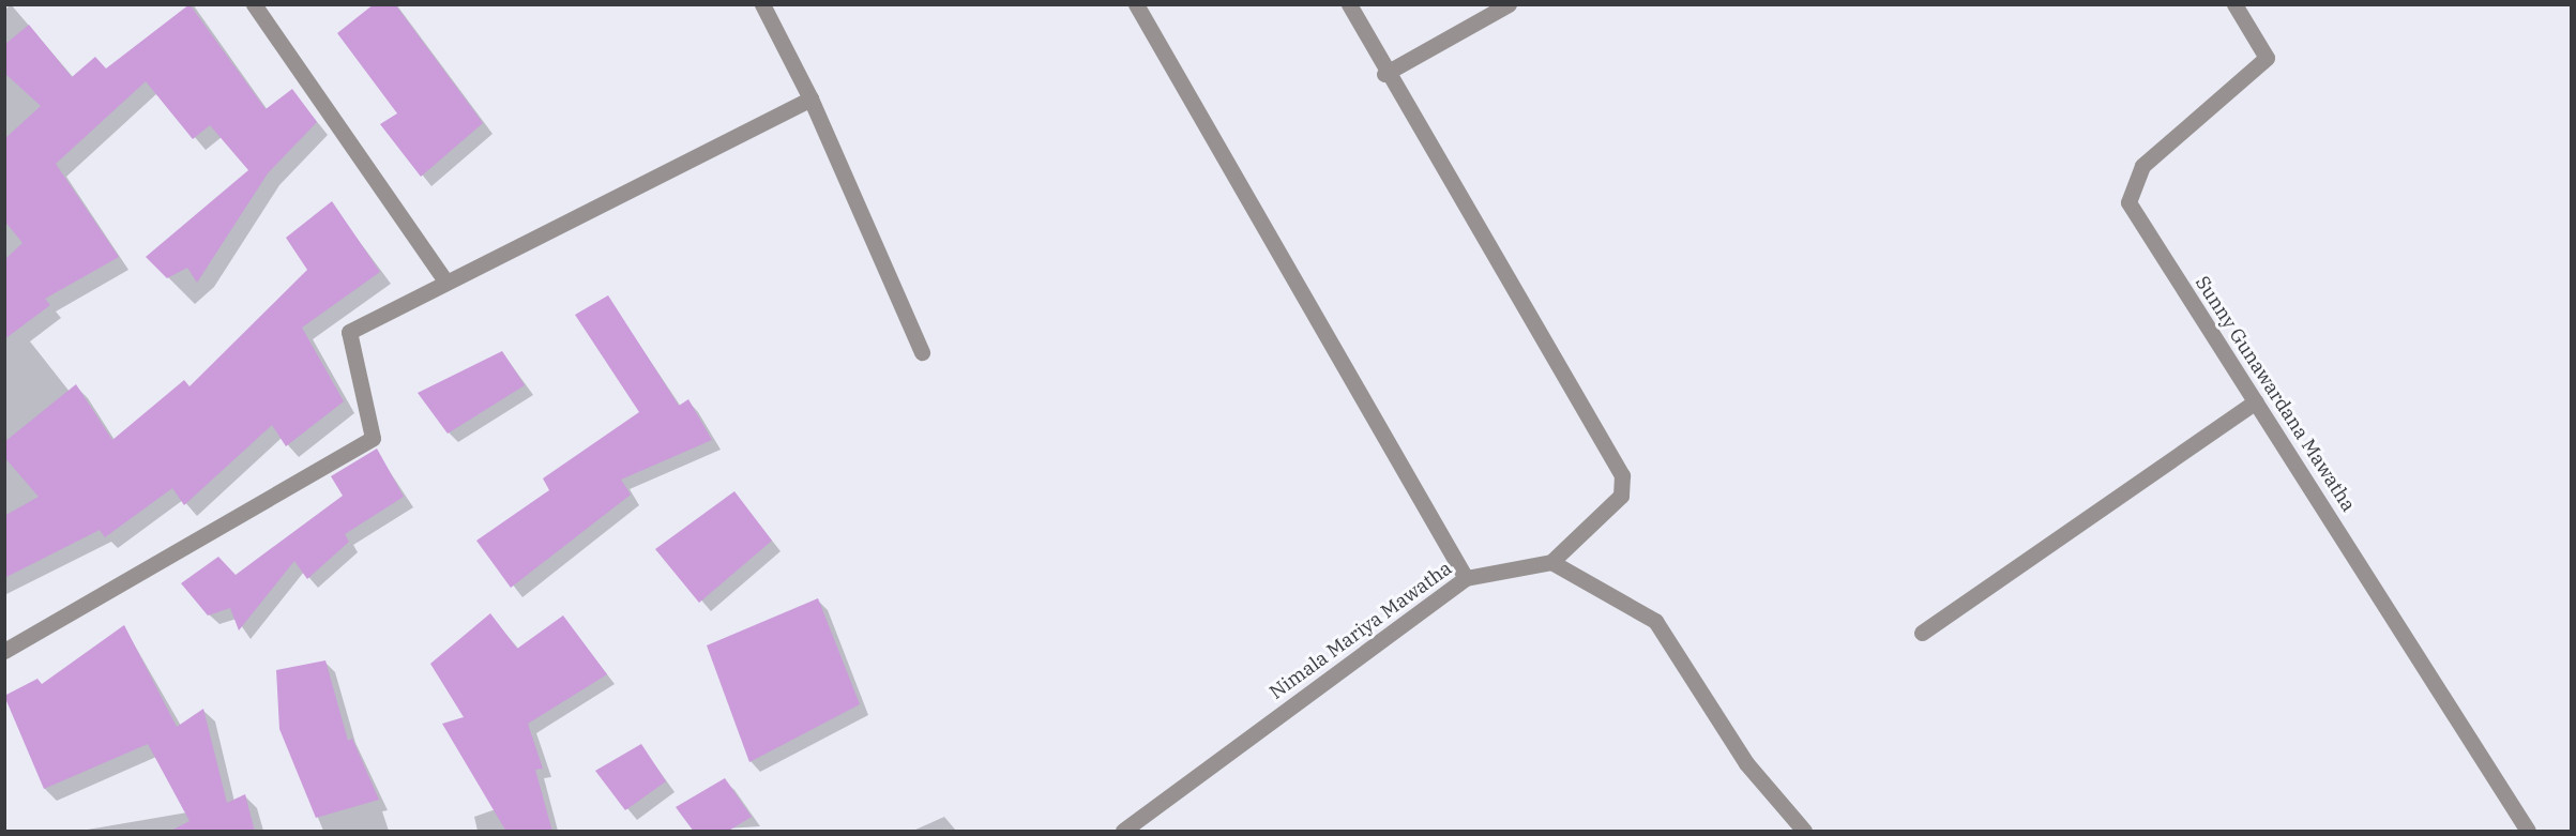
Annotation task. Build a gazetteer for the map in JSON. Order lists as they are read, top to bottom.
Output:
{
  "streets": {
    "street": ["Sunny Gunawardana Mawatha", "Nimala Mariya Mawatha"]
  }
}
